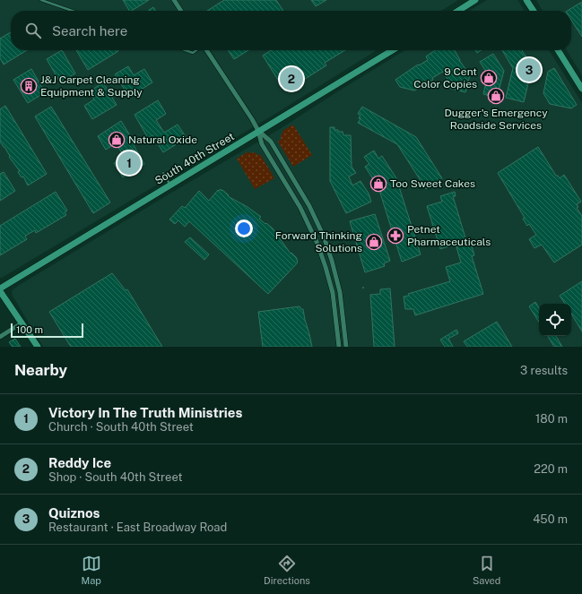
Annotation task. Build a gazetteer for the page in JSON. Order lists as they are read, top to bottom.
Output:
{
  "streets": {
    "main road": ["South 40th Street"]
  },
  "places": {
    "shop": [
      "9 Cent Color Copies",
      "Dugger's Emergency Roadside Services",
      "Natural Oxide",
      "Too Sweet Cakes",
      "Forward Thinking Solutions"
    ],
    "building": ["J&J Carpet Cleaning Equipment & Supply"],
    "pharmacy": ["Petnet Pharmaceuticals"]
  },
  "scale_bar": "100 m",
  "page": {
    "search": "Search here",
    "pins": ["3", "2", "1"],
    "scale": "100 m",
    "heading": ["Nearby", "3 results"],
    "list": [
      {
        "mark": "1",
        "name": "Victory In The Truth Ministries",
        "note": "Church · South 40th Street",
        "value": "180 m"
      },
      {
        "mark": "2",
        "name": "Reddy Ice",
        "note": "Shop · South 40th Street",
        "value": "220 m"
      },
      {
        "mark": "3",
        "name": "Quiznos",
        "note": "Restaurant · East Broadway Road",
        "value": "450 m"
      }
    ],
    "nav": ["Map", "Directions", "Saved"]
  }
}
